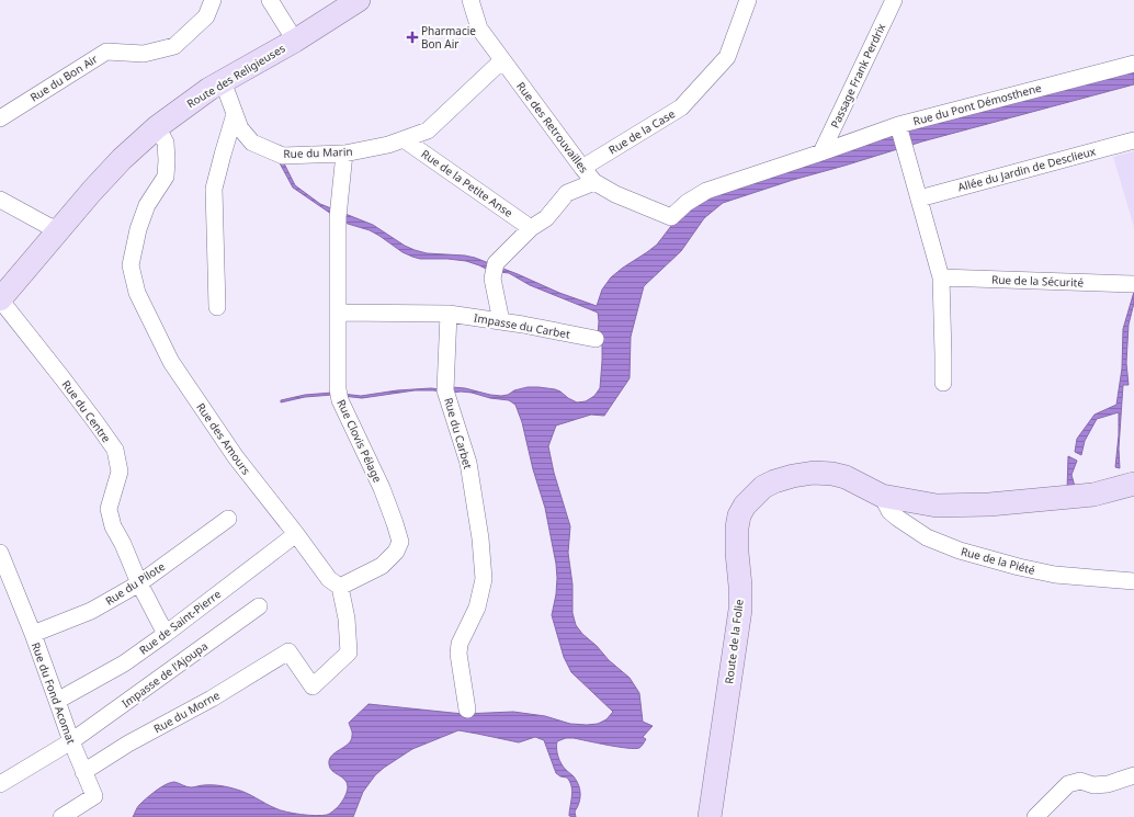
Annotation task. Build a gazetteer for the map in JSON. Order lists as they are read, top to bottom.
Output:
{
  "streets": {
    "street": [
      "Route des Religieuses",
      "Passage Frank Perdrix",
      "Rue du Bon Air",
      "Rue du Pont Démosthene",
      "Rue des Retrouvailles",
      "Rue de la Case",
      "Rue du Marin",
      "Allée du Jardin de Desclieux",
      "Rue de la Petite Anse",
      "Rue de la Sécurité",
      "Impasse du Carbet",
      "Rue du Centre",
      "Rue du Carbet",
      "Rue des Amours",
      "Rue Clovis Pélage",
      "Rue de la Piété",
      "Rue du Pilote",
      "Rue de Saint-Pierre",
      "Route de la Folie",
      "Impasse de l'Ajoupa",
      "Rue du Fond Acomat",
      "Rue du Morne"
    ]
  },
  "crossings": [
    ["Route des Religieuses", "Rue du Marin"],
    ["Route des Religieuses", "Rue du Centre"],
    ["Route des Religieuses", "Rue des Amours"],
    ["Passage Frank Perdrix", "Rue du Pont Démosthene"],
    ["Rue du Pont Démosthene", "Rue des Retrouvailles"],
    ["Rue des Retrouvailles", "Rue de la Case"],
    ["Rue des Retrouvailles", "Rue du Marin"],
    ["Rue du Marin", "Rue de la Petite Anse"],
    ["Rue du Marin", "Rue Clovis Pélage"],
    ["Impasse du Carbet", "Rue du Carbet"],
    ["Rue du Centre", "Rue du Pilote"],
    ["Rue du Centre", "Rue de Saint-Pierre"],
    ["Rue des Amours", "Rue Clovis Pélage"],
    ["Rue des Amours", "Rue de Saint-Pierre"],
    ["Rue des Amours", "Rue du Morne"],
    ["Rue Clovis Pélage", "Rue du Morne"],
    ["Rue de la Piété", "Route de la Folie"],
    ["Rue du Pilote", "Rue du Fond Acomat"],
    ["Rue de Saint-Pierre", "Rue du Fond Acomat"],
    ["Impasse de l'Ajoupa", "Rue du Fond Acomat"],
    ["Rue du Fond Acomat", "Rue du Morne"]
  ],
  "places": {
    "health": ["Pharmacie Bon Air"]
  }
}
